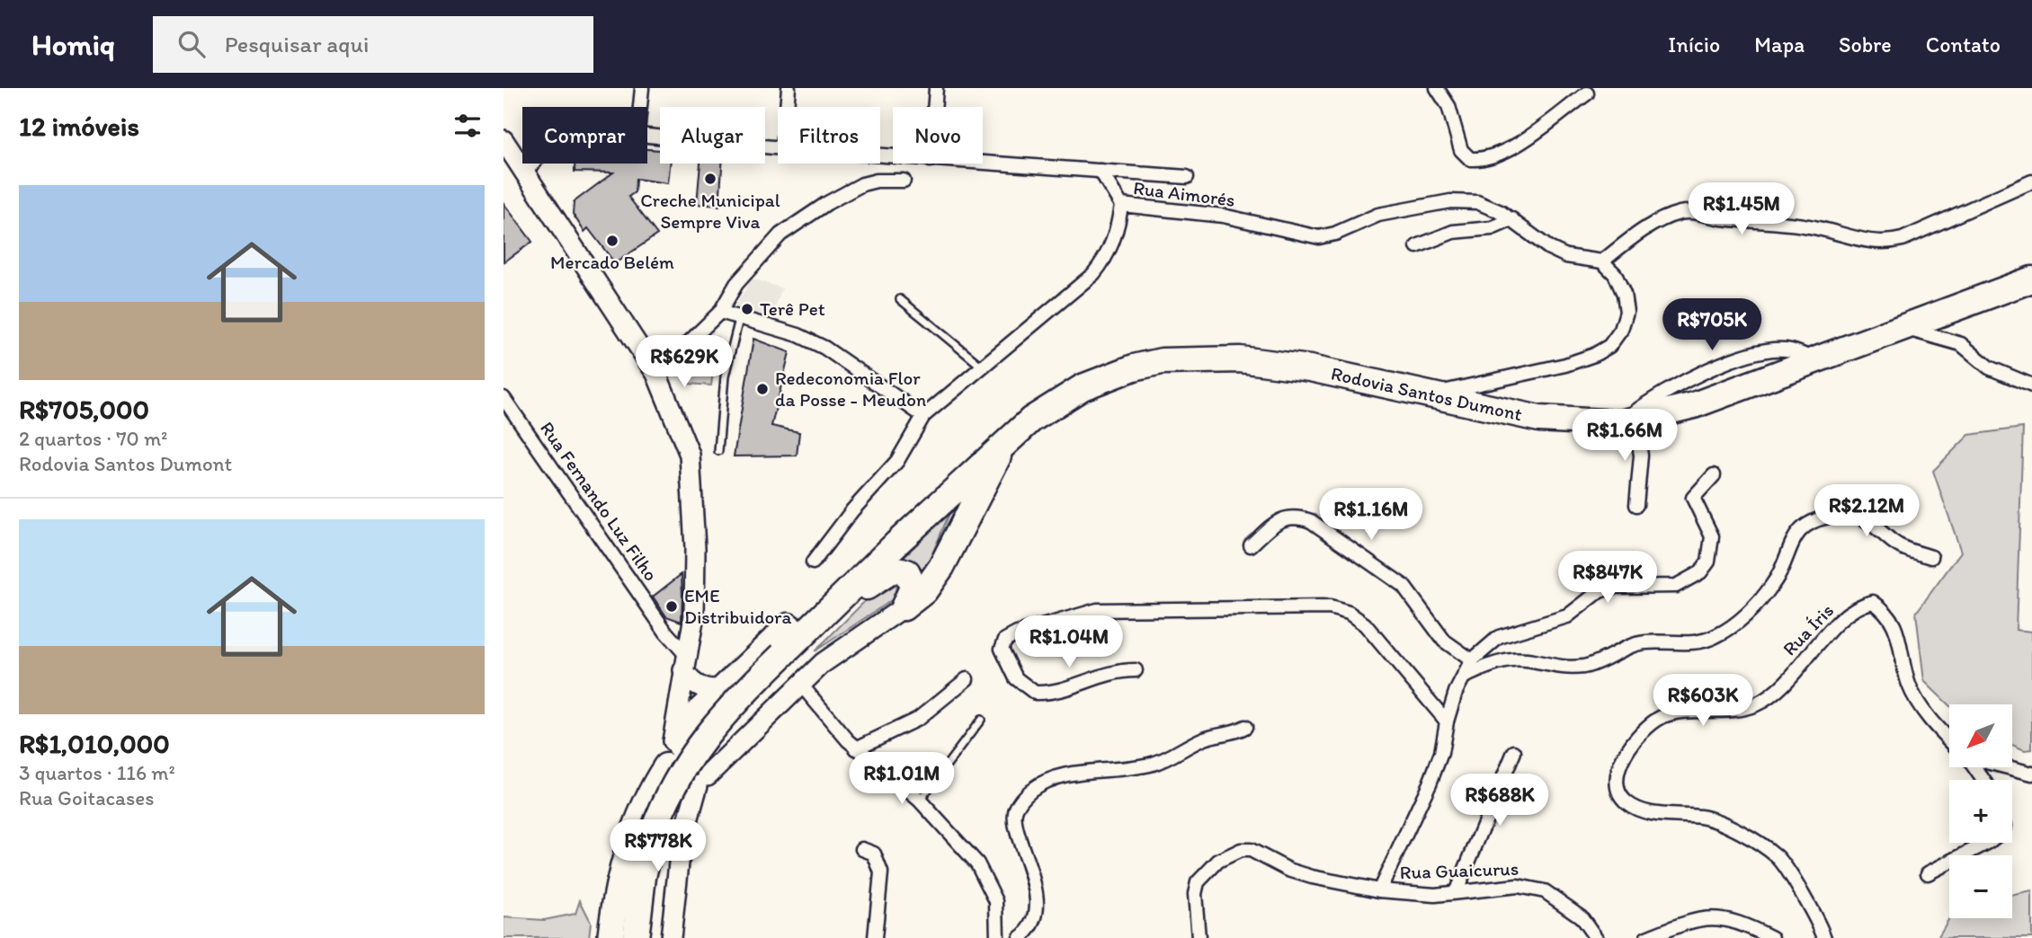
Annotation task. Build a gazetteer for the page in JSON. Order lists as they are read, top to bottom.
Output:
{
  "streets": {
    "highway": ["Rodovia Santos Dumont"],
    "street": [
      "Rua Aimorés",
      "Rua Fernando Luz Filho",
      "Rua Íris",
      "Rua Guaicurus"
    ]
  },
  "places": [
    "Creche Municipal Sempre Viva",
    "Mercado Belém",
    "Terê Pet",
    "Redeconomia Flor da Posse - Meudon",
    "EME Distribuidora"
  ],
  "north": "bottom left",
  "page": {
    "header": "Homiq",
    "search": "Pesquisar aqui",
    "nav": [
      "Início",
      "Mapa",
      "Sobre",
      "Contato"
    ],
    "heading": "12 imóveis",
    "chip": [
      "Comprar",
      "Alugar",
      "Filtros",
      "Novo"
    ],
    "list": [
      {
        "name": "R$705,000",
        "note": "2 quartos · 70 m² · Rodovia Santos Dumont"
      },
      {
        "name": "R$1,010,000",
        "note": "3 quartos · 116 m² · Rua Goitacases"
      }
    ],
    "price": [
      "R$1.45M",
      "R$705K",
      "R$629K",
      "R$1.66M",
      "R$2.12M",
      "R$1.16M",
      "R$847K",
      "R$1.04M",
      "R$603K",
      "R$1.01M",
      "R$688K",
      "R$778K"
    ],
    "map_buttons": ["+", "−"]
  }
}
